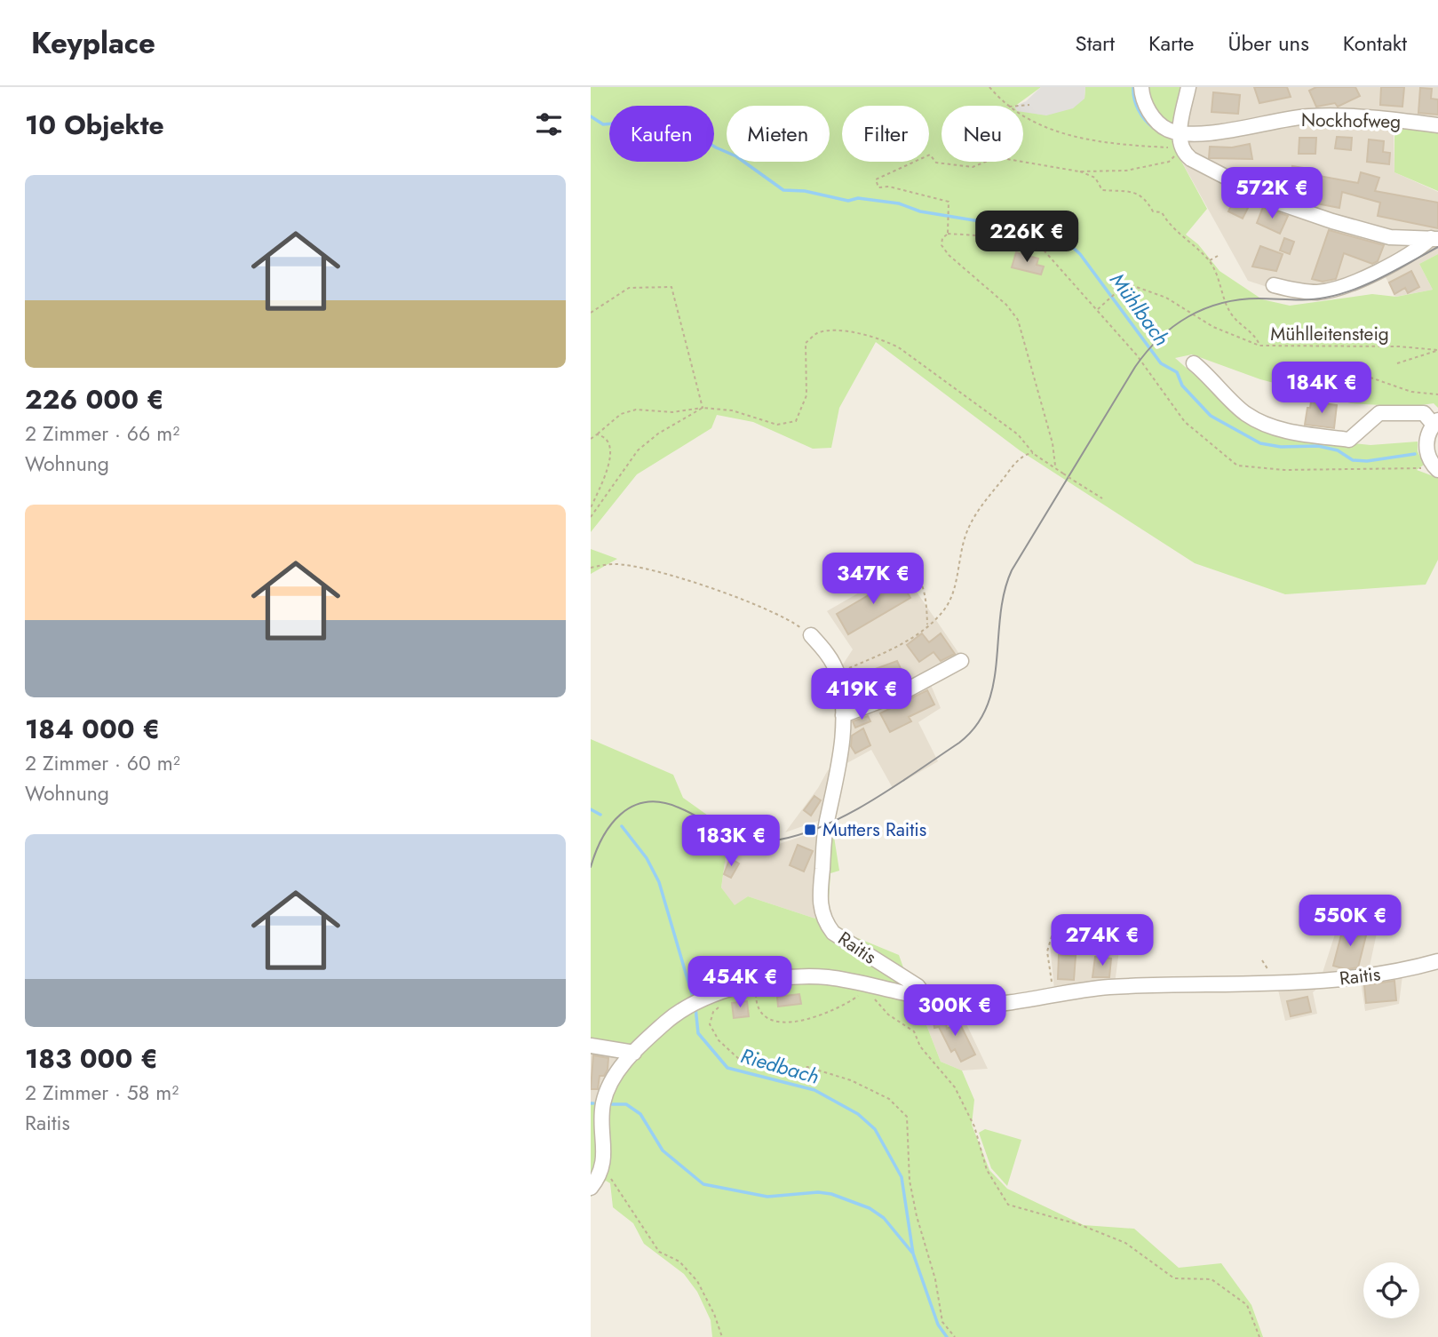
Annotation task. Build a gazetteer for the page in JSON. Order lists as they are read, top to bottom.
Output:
{
  "streets": {
    "street": ["Nockhofweg", "Raitis"],
    "path": ["Mühlleitensteig"]
  },
  "water": ["Mühlbach", "Riedbach"],
  "places": {
    "transit": ["Mutters Raitis"]
  },
  "page": {
    "header": "Keyplace",
    "nav": [
      "Start",
      "Karte",
      "Über uns",
      "Kontakt"
    ],
    "heading": "10 Objekte",
    "chip": [
      "Kaufen",
      "Mieten",
      "Filter",
      "Neu"
    ],
    "list": [
      {
        "name": "226 000 €",
        "note": "2 Zimmer · 66 m² · Wohnung"
      },
      {
        "name": "184 000 €",
        "note": "2 Zimmer · 60 m² · Wohnung"
      },
      {
        "name": "183 000 €",
        "note": "2 Zimmer · 58 m² · Raitis"
      }
    ],
    "price": [
      "572K €",
      "226K €",
      "184K €",
      "347K €",
      "419K €",
      "183K €",
      "550K €",
      "274K €",
      "454K €",
      "300K €"
    ]
  }
}
